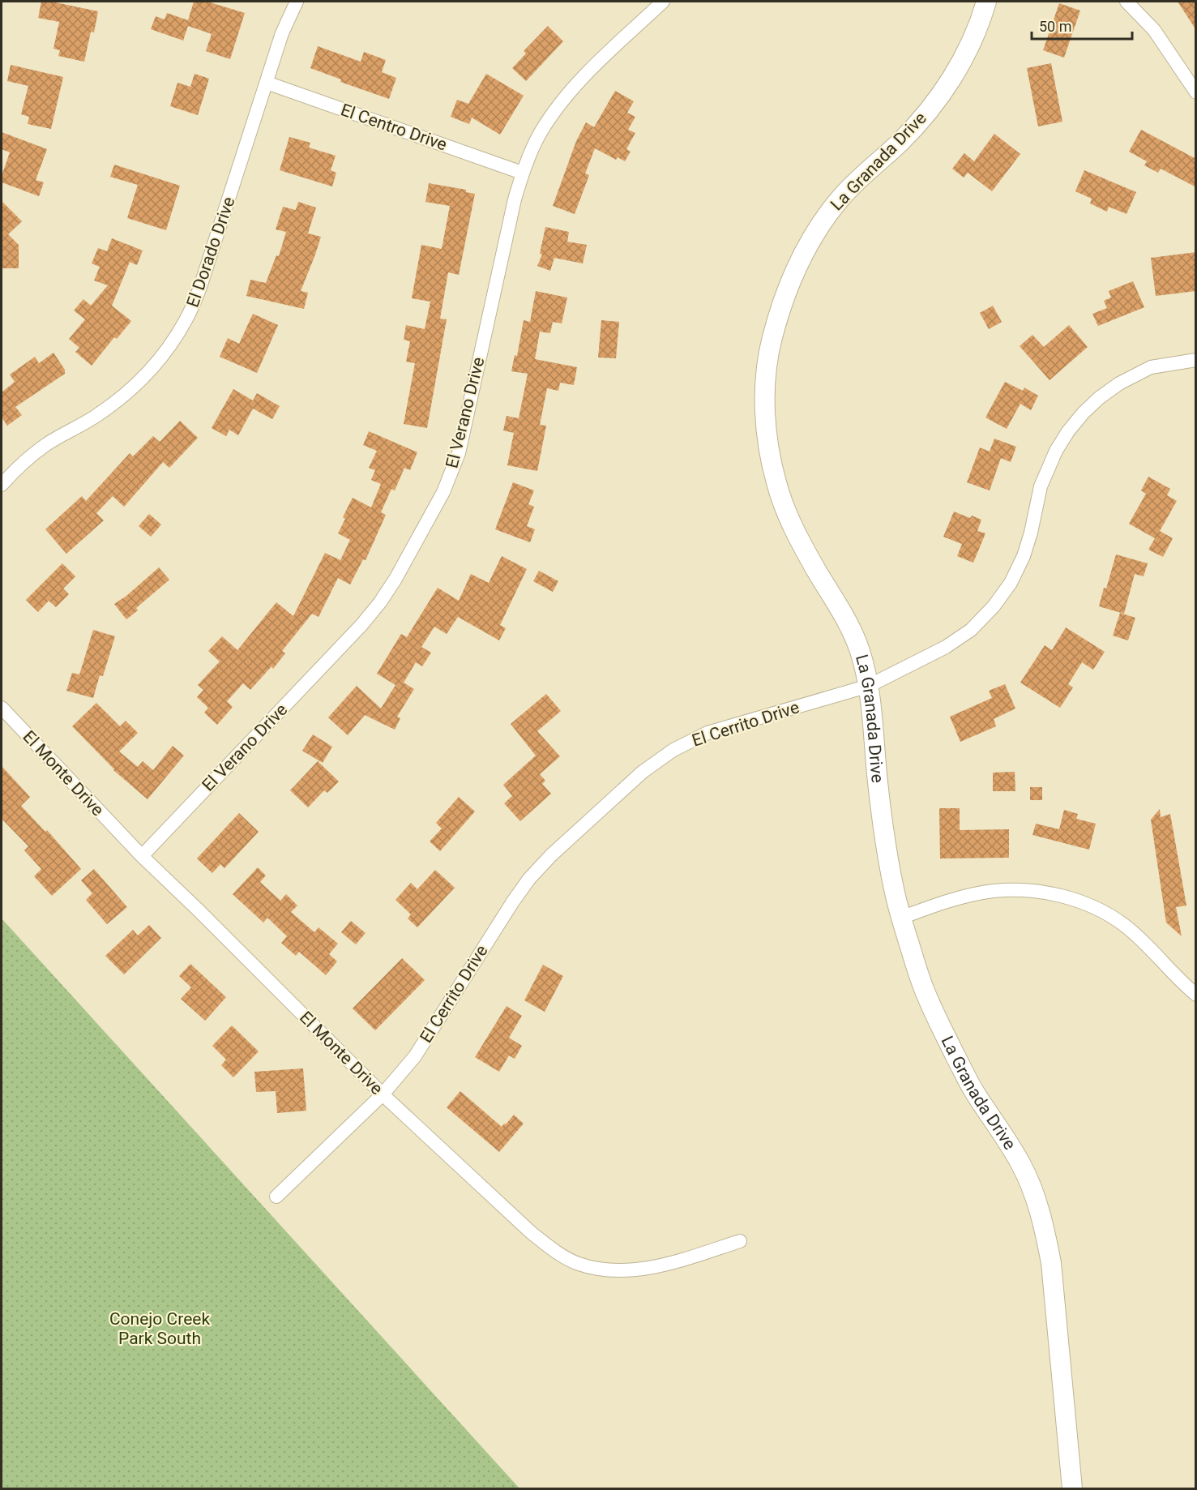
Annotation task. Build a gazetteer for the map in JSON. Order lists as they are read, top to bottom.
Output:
{
  "streets": {
    "street": [
      "El Centro Drive",
      "La Granada Drive",
      "El Dorado Drive",
      "El Verano Drive",
      "El Cerrito Drive",
      "El Monte Drive"
    ]
  },
  "crossings": [
    ["El Centro Drive", "El Dorado Drive"],
    ["El Centro Drive", "El Verano Drive"],
    ["La Granada Drive", "El Cerrito Drive"],
    ["El Verano Drive", "El Monte Drive"],
    ["El Cerrito Drive", "El Monte Drive"]
  ],
  "parks": ["Conejo Creek Park South"],
  "scale_bar": "50 m"
}
